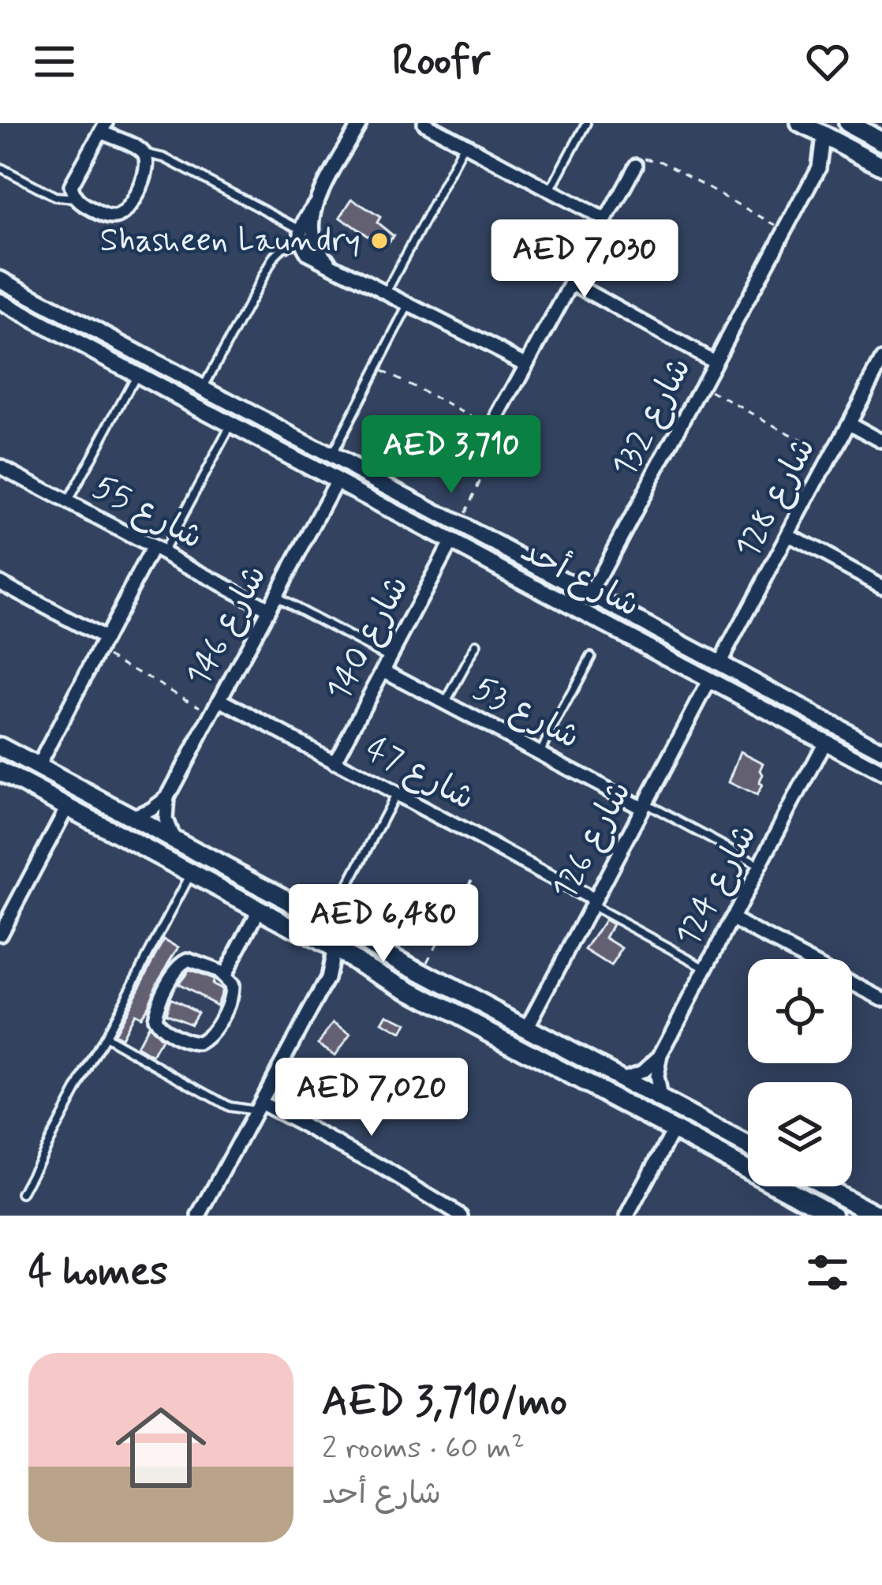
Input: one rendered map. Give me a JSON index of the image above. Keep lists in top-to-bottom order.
{
  "streets": {
    "street": [
      "شارع 132",
      "شارع 128",
      "شارع 55",
      "شارع أحد",
      "شارع 146",
      "شارع 140",
      "شارع 53",
      "شارع 47",
      "شارع 126",
      "شارع 124"
    ]
  },
  "crossings": [
    ["شارع 132", "شارع أحد"],
    ["شارع 128", "شارع أحد"],
    ["شارع 55", "شارع 146"],
    ["شارع أحد", "شارع 146"],
    ["شارع أحد", "شارع 140"],
    ["شارع أحد", "شارع 126"],
    ["شارع أحد", "شارع 124"],
    ["شارع 146", "شارع 47"],
    ["شارع 140", "شارع 53"],
    ["شارع 140", "شارع 47"],
    ["شارع 53", "شارع 126"],
    ["شارع 47", "شارع 126"]
  ],
  "places": ["Shasheen Laundry"],
  "page": {
    "header": "Roofr",
    "price": [
      "AED 7,030",
      "AED 3,710",
      "AED 6,480",
      "AED 7,020"
    ],
    "heading": "4 homes",
    "list": [
      {
        "name": "AED 3,710/mo",
        "note": "2 rooms · 60 m² · شارع أحد"
      }
    ]
  }
}
